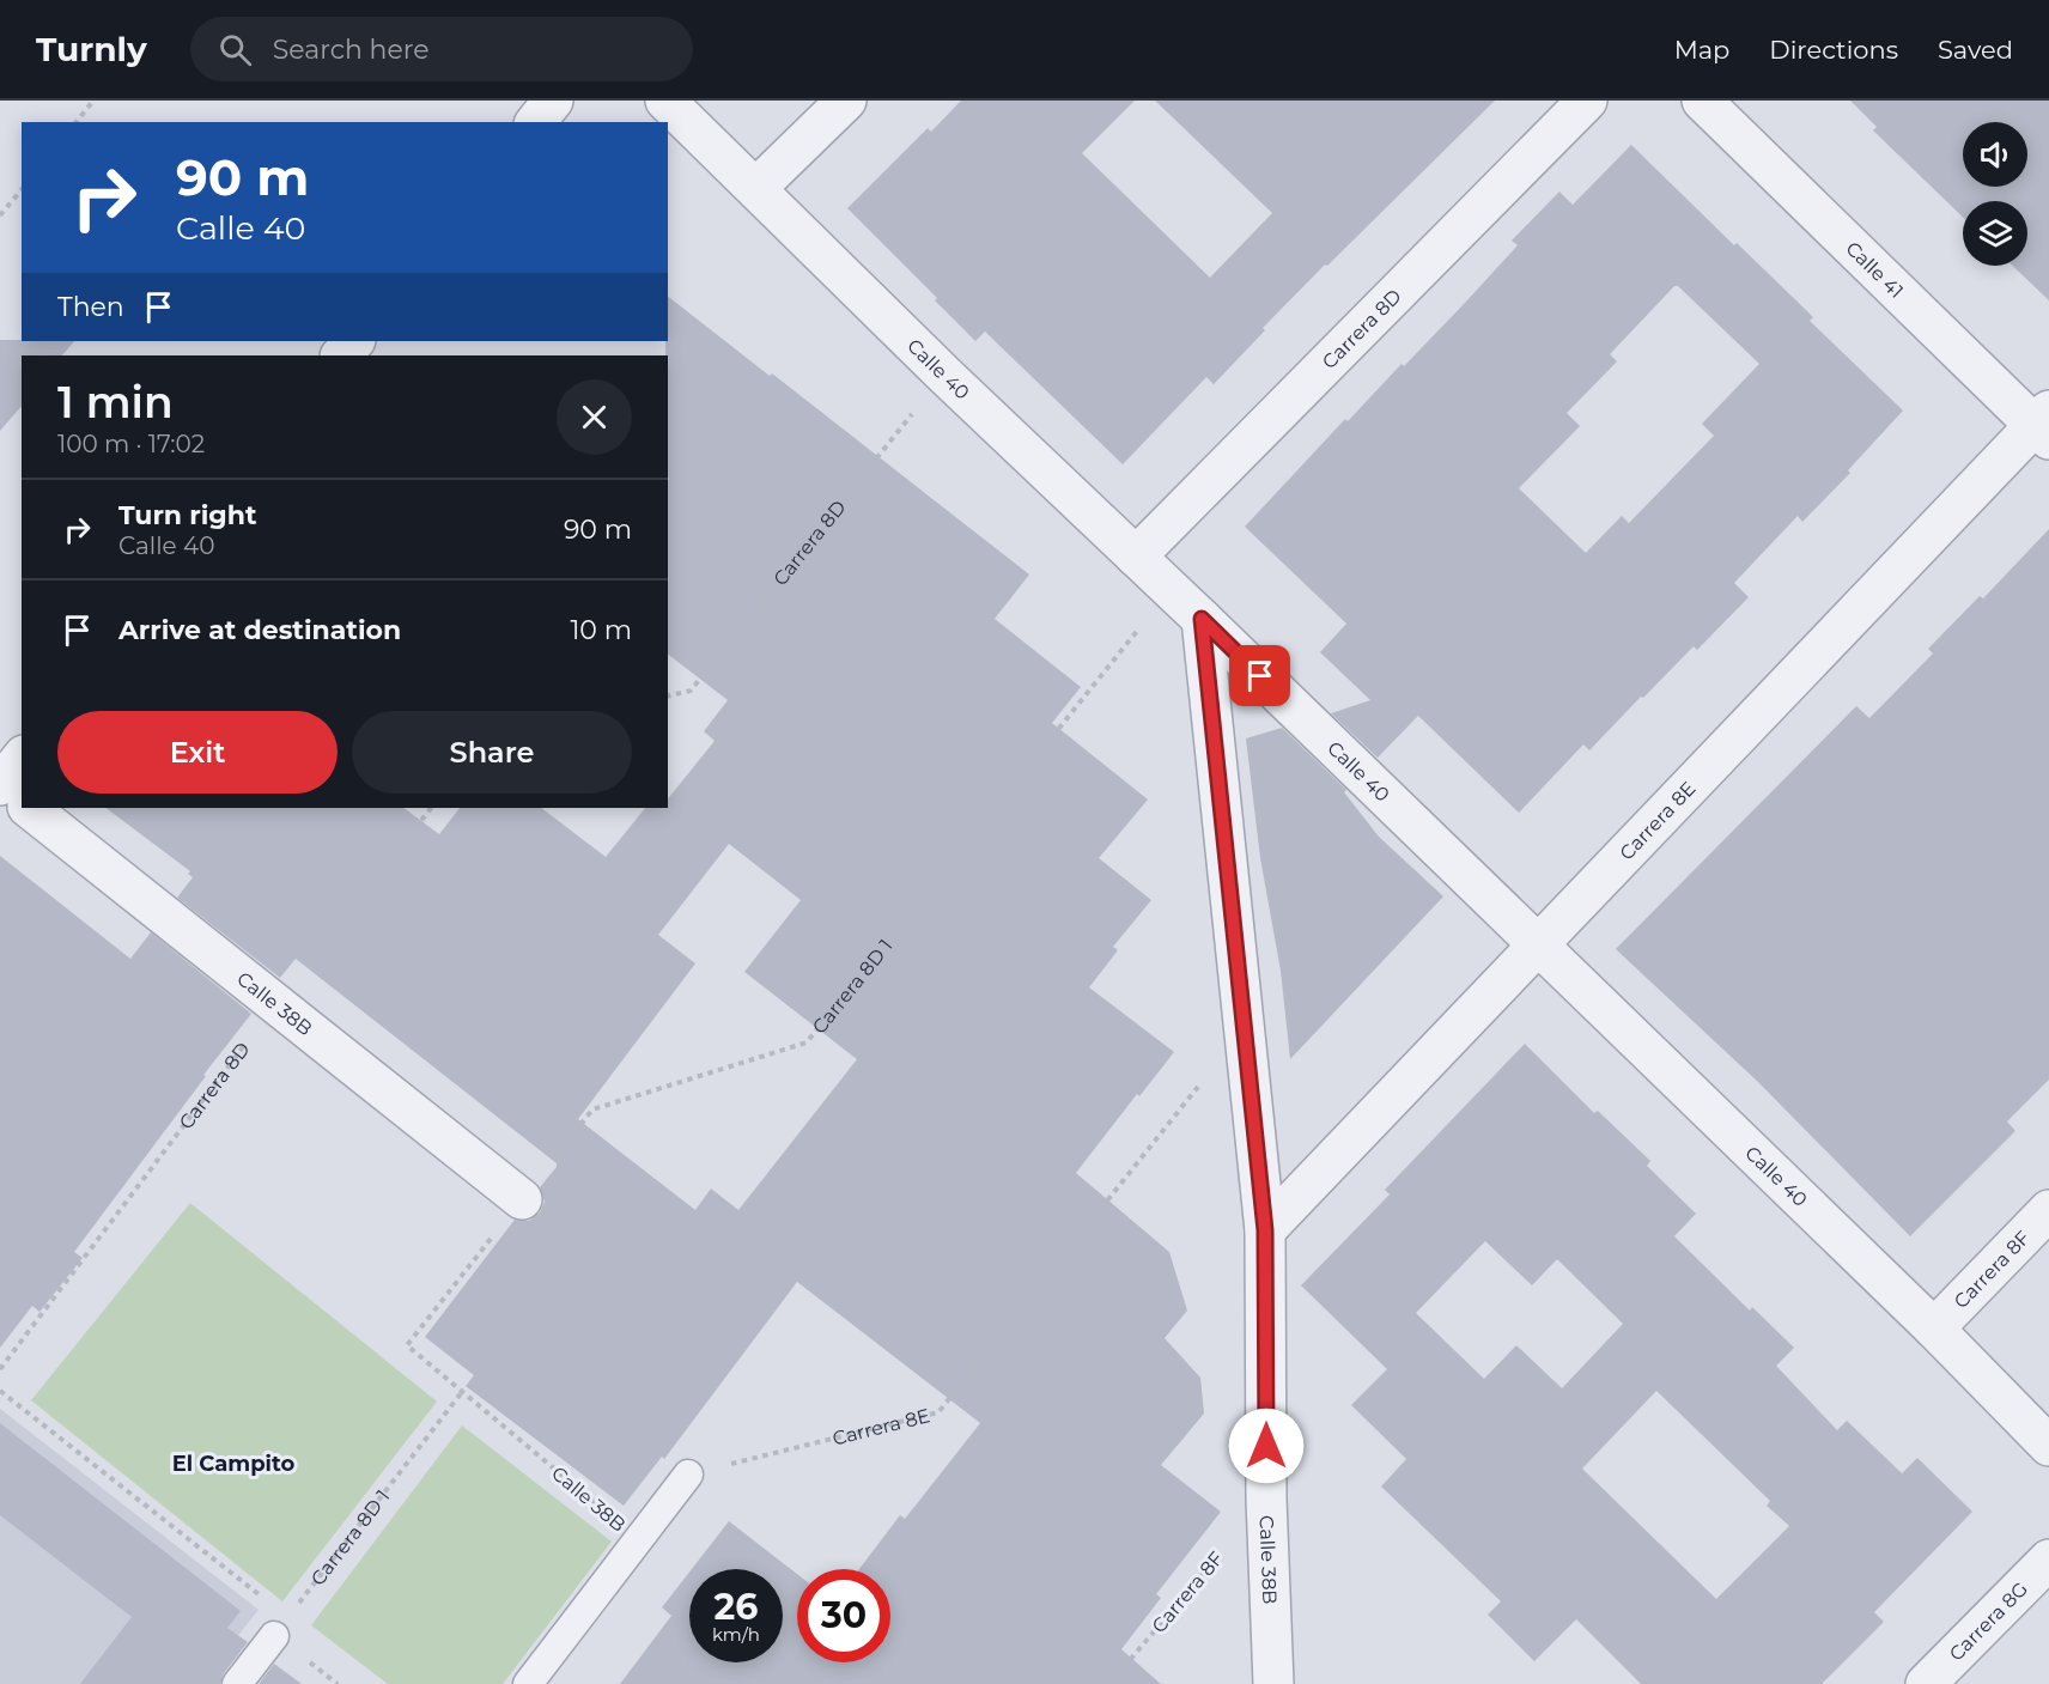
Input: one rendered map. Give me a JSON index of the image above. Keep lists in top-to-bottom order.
{
  "streets": {
    "street": [
      "Calle 41",
      "Carrera 8D",
      "Calle 40",
      "Carrera 8E",
      "Calle 38B",
      "Carrera 8F",
      "Carrera 8G"
    ],
    "path": ["Carrera 8D 1"]
  },
  "crossings": [
    ["Calle 41", "Carrera 8E"],
    ["Carrera 8D", "Calle 40"],
    ["Carrera 8D", "Calle 38B"],
    ["Calle 40", "Carrera 8E"],
    ["Calle 40", "Carrera 8D 1"],
    ["Calle 40", "Calle 38B"],
    ["Calle 40", "Carrera 8F"],
    ["Carrera 8E", "Calle 38B"],
    ["Carrera 8D 1", "Calle 38B"],
    ["Calle 38B", "Carrera 8F"]
  ],
  "districts": ["El Campito"],
  "page": {
    "header": "Turnly",
    "search": "Search here",
    "nav": ["Map", "Directions", "Saved"],
    "turn": ["90 m", "Calle 40"],
    "then": "Then",
    "heading": ["1 min", "100 m · 17:02"],
    "list": [
      {
        "name": "Turn right",
        "note": "Calle 40",
        "value": "90 m"
      },
      {
        "name": "Arrive at destination",
        "value": "10 m"
      }
    ],
    "buttons": ["Exit", "Share"],
    "speed": "26 km/h",
    "limit": "30"
  }
}
